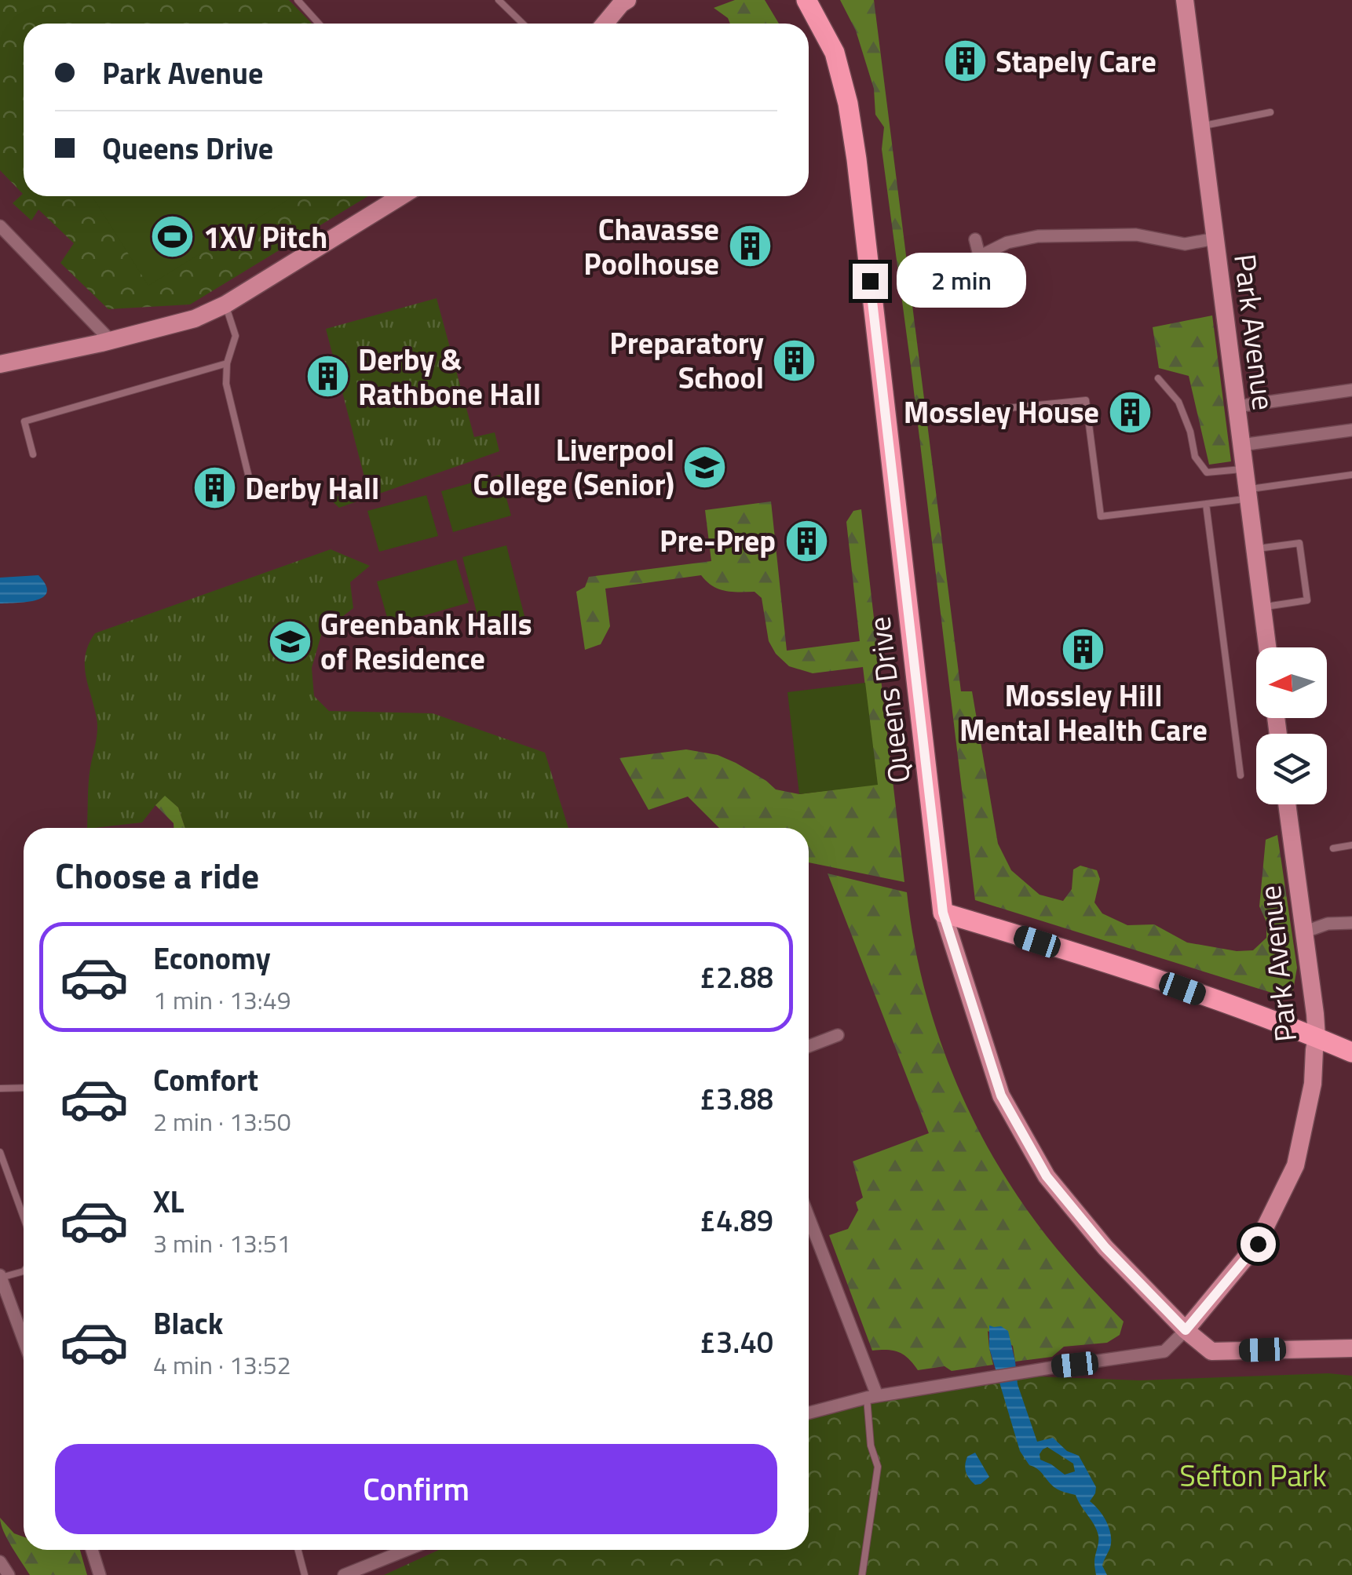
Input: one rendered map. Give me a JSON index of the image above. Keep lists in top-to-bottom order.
{
  "streets": {
    "main road": ["Queens Drive"],
    "street": ["Park Avenue"]
  },
  "crossings": [
    ["Park Avenue", "Queens Drive"]
  ],
  "parks": ["Sefton Park"],
  "places": {
    "building": [
      "Stapely Care",
      "Chavasse Poolhouse",
      "Preparatory School",
      "Derby & Rathbone Hall",
      "Mossley House",
      "Derby Hall",
      "Pre-Prep",
      "Mossley Hill Mental Health Care"
    ],
    "sports": ["1XV Pitch"],
    "school or university": ["Liverpool College (Senior)", "Greenbank Halls of Residence"]
  },
  "north": "left",
  "page": {
    "banner": ["Park Avenue", "Queens Drive"],
    "bubble": "2 min",
    "heading": "Choose a ride",
    "list": [
      {
        "name": "Economy",
        "note": "1 min · 13:49",
        "value": "£2.88"
      },
      {
        "name": "Comfort",
        "note": "2 min · 13:50",
        "value": "£3.88"
      },
      {
        "name": "XL",
        "note": "3 min · 13:51",
        "value": "£4.89"
      },
      {
        "name": "Black",
        "note": "4 min · 13:52",
        "value": "£3.40"
      }
    ],
    "buttons": "Confirm"
  }
}
